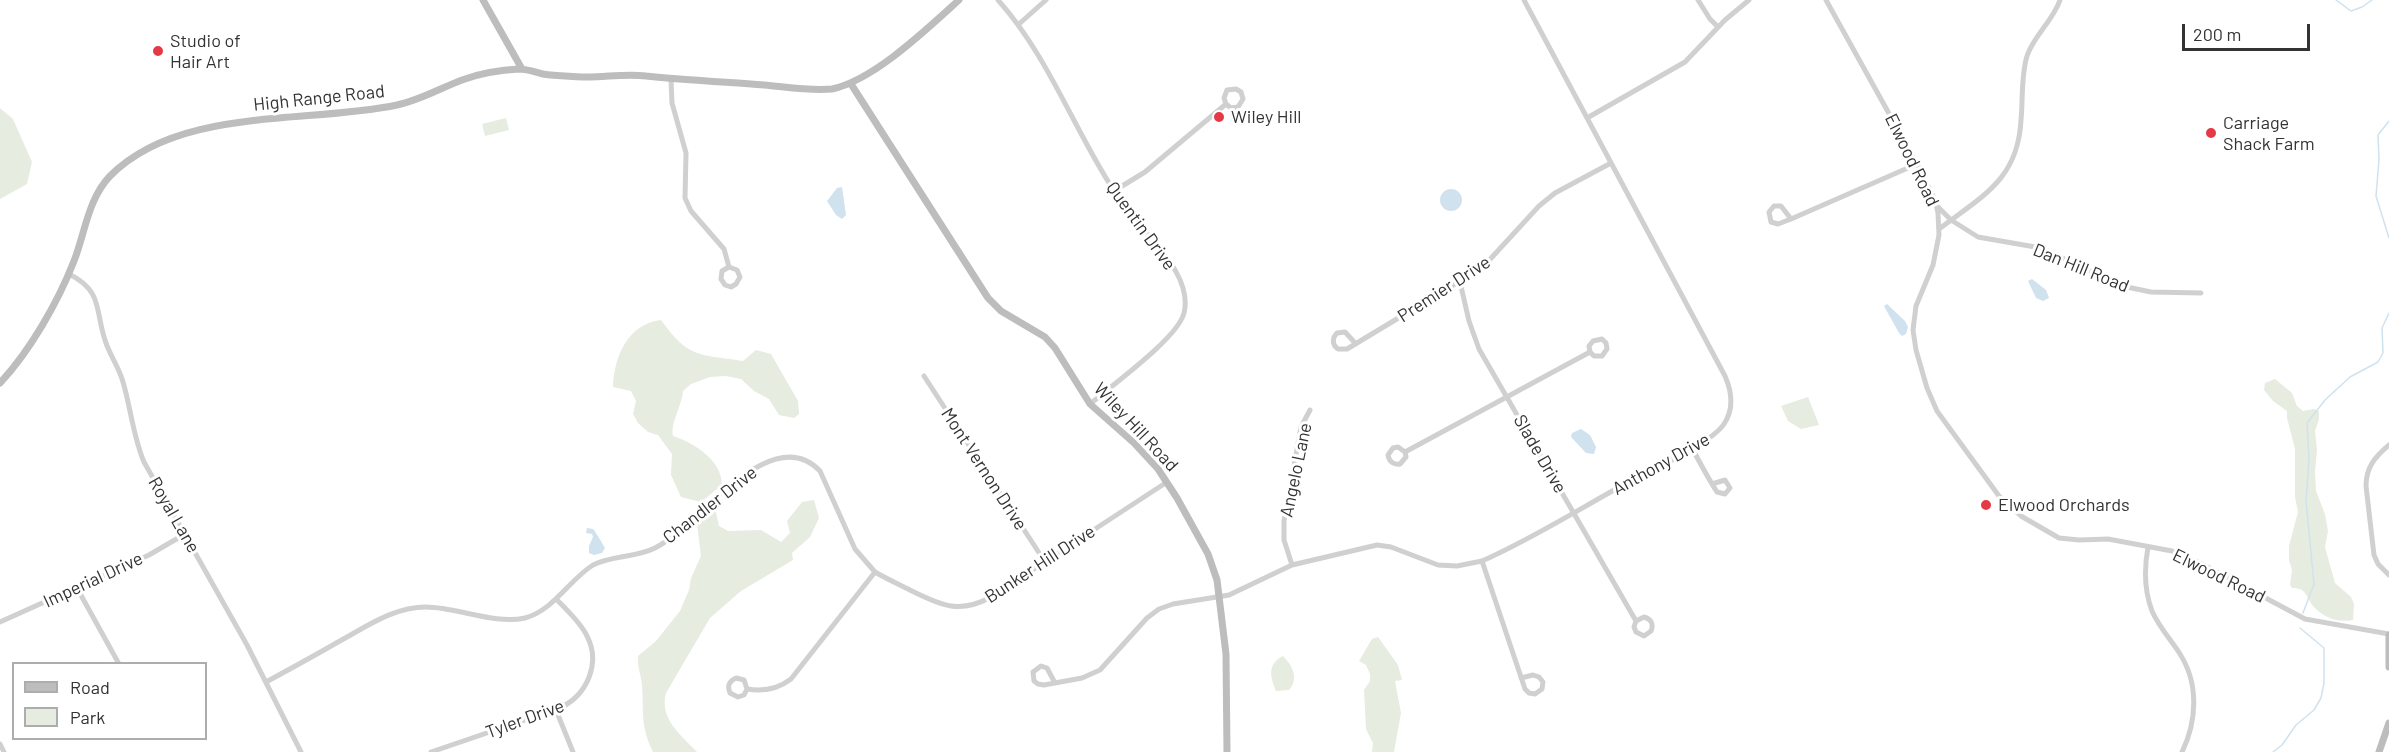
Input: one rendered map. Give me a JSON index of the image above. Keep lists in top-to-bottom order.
{
  "streets": {
    "street": [
      "High Range Road",
      "Elwood Road",
      "Quentin Drive",
      "Dan Hill Road",
      "Premier Drive",
      "Wiley Hill Road",
      "Slade Drive",
      "Anthony Drive",
      "Mont Vernon Drive",
      "Angelo Lane",
      "Chandler Drive",
      "Royal Lane",
      "Bunker Hill Drive",
      "Imperial Drive",
      "Tyler Drive"
    ]
  },
  "crossings": [
    ["High Range Road", "Wiley Hill Road"],
    ["High Range Road", "Royal Lane"],
    ["Elwood Road", "Dan Hill Road"],
    ["Quentin Drive", "Wiley Hill Road"],
    ["Premier Drive", "Slade Drive"],
    ["Premier Drive", "Anthony Drive"],
    ["Wiley Hill Road", "Anthony Drive"],
    ["Wiley Hill Road", "Bunker Hill Drive"],
    ["Slade Drive", "Anthony Drive"],
    ["Anthony Drive", "Angelo Lane"],
    ["Mont Vernon Drive", "Bunker Hill Drive"],
    ["Chandler Drive", "Royal Lane"],
    ["Chandler Drive", "Bunker Hill Drive"],
    ["Chandler Drive", "Tyler Drive"],
    ["Royal Lane", "Imperial Drive"]
  ],
  "places": [
    "Studio of Hair Art",
    "Wiley Hill",
    "Carriage Shack Farm",
    "Elwood Orchards"
  ],
  "legend": ["Road", "Park"],
  "scale_bar": "200 m"
}
